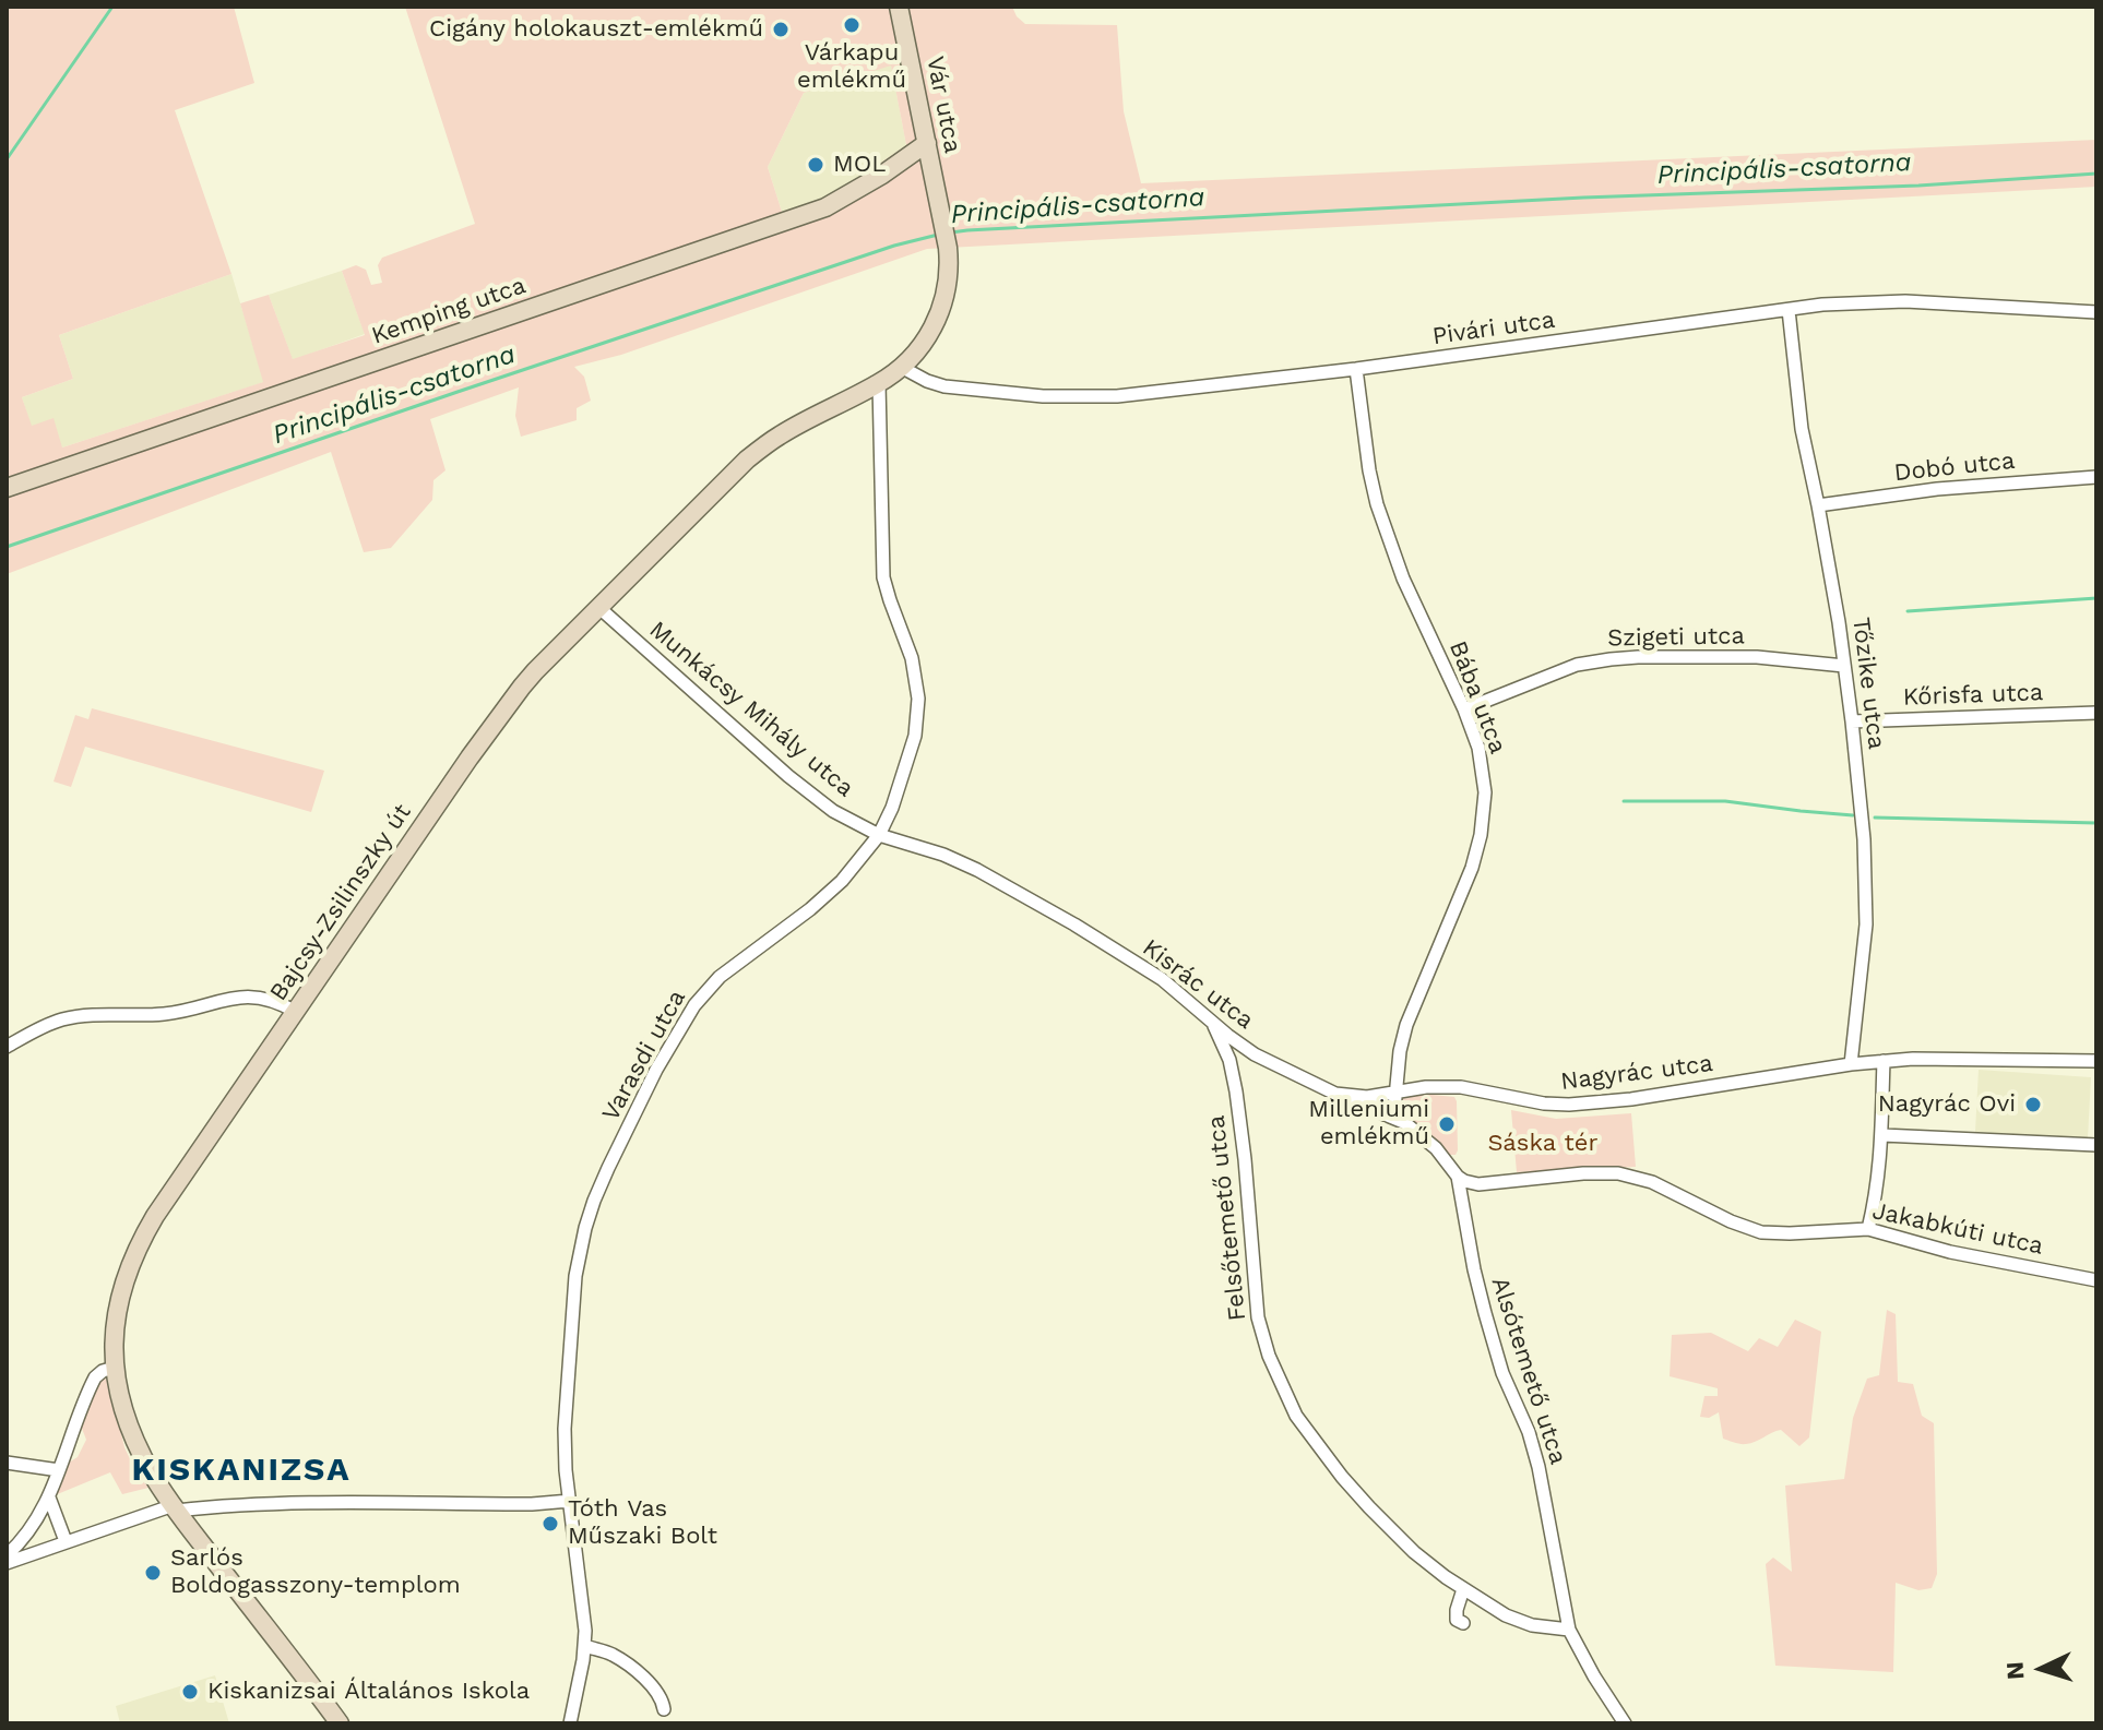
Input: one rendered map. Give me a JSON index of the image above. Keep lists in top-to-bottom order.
{
  "streets": {
    "street": [
      "Vár utca",
      "Kemping utca",
      "Pivári utca",
      "Dobó utca",
      "Szigeti utca",
      "Tőzike utca",
      "Kőrisfa utca",
      "Bába utca",
      "Munkácsy Mihály utca",
      "Bajcsy-Zsilinszky út",
      "Kisrác utca",
      "Varasdi utca",
      "Nagyrác utca",
      "Felsőtemető utca",
      "Jakabkúti utca",
      "Alsótemető utca"
    ]
  },
  "crossings": [
    ["Vár utca", "Kemping utca"],
    ["Vár utca", "Bajcsy-Zsilinszky út"],
    ["Pivári utca", "Tőzike utca"],
    ["Pivári utca", "Bába utca"],
    ["Pivári utca", "Bajcsy-Zsilinszky út"],
    ["Dobó utca", "Tőzike utca"],
    ["Szigeti utca", "Tőzike utca"],
    ["Szigeti utca", "Bába utca"],
    ["Tőzike utca", "Kőrisfa utca"],
    ["Tőzike utca", "Nagyrác utca"],
    ["Bába utca", "Kisrác utca"],
    ["Bába utca", "Nagyrác utca"],
    ["Munkácsy Mihály utca", "Bajcsy-Zsilinszky út"],
    ["Munkácsy Mihály utca", "Kisrác utca"],
    ["Munkácsy Mihály utca", "Varasdi utca"],
    ["Bajcsy-Zsilinszky út", "Varasdi utca"],
    ["Kisrác utca", "Varasdi utca"],
    ["Kisrác utca", "Nagyrác utca"],
    ["Kisrác utca", "Felsőtemető utca"],
    ["Felsőtemető utca", "Alsótemető utca"],
    ["Jakabkúti utca", "Alsótemető utca"]
  ],
  "districts": ["KISKANIZSA"],
  "water": ["Principális-csatorna"],
  "parks": ["Sáska tér"],
  "places": [
    "Várkapu emlékmű",
    "Cigány holokauszt-emlékmű",
    "MOL",
    "Nagyrác Ovi",
    "Milleniumi emlékmű",
    "Tóth Vas Műszaki Bolt",
    "Sarlós Boldogasszony-templom",
    "Kiskanizsai Általános Iskola"
  ],
  "north": "left"
}
